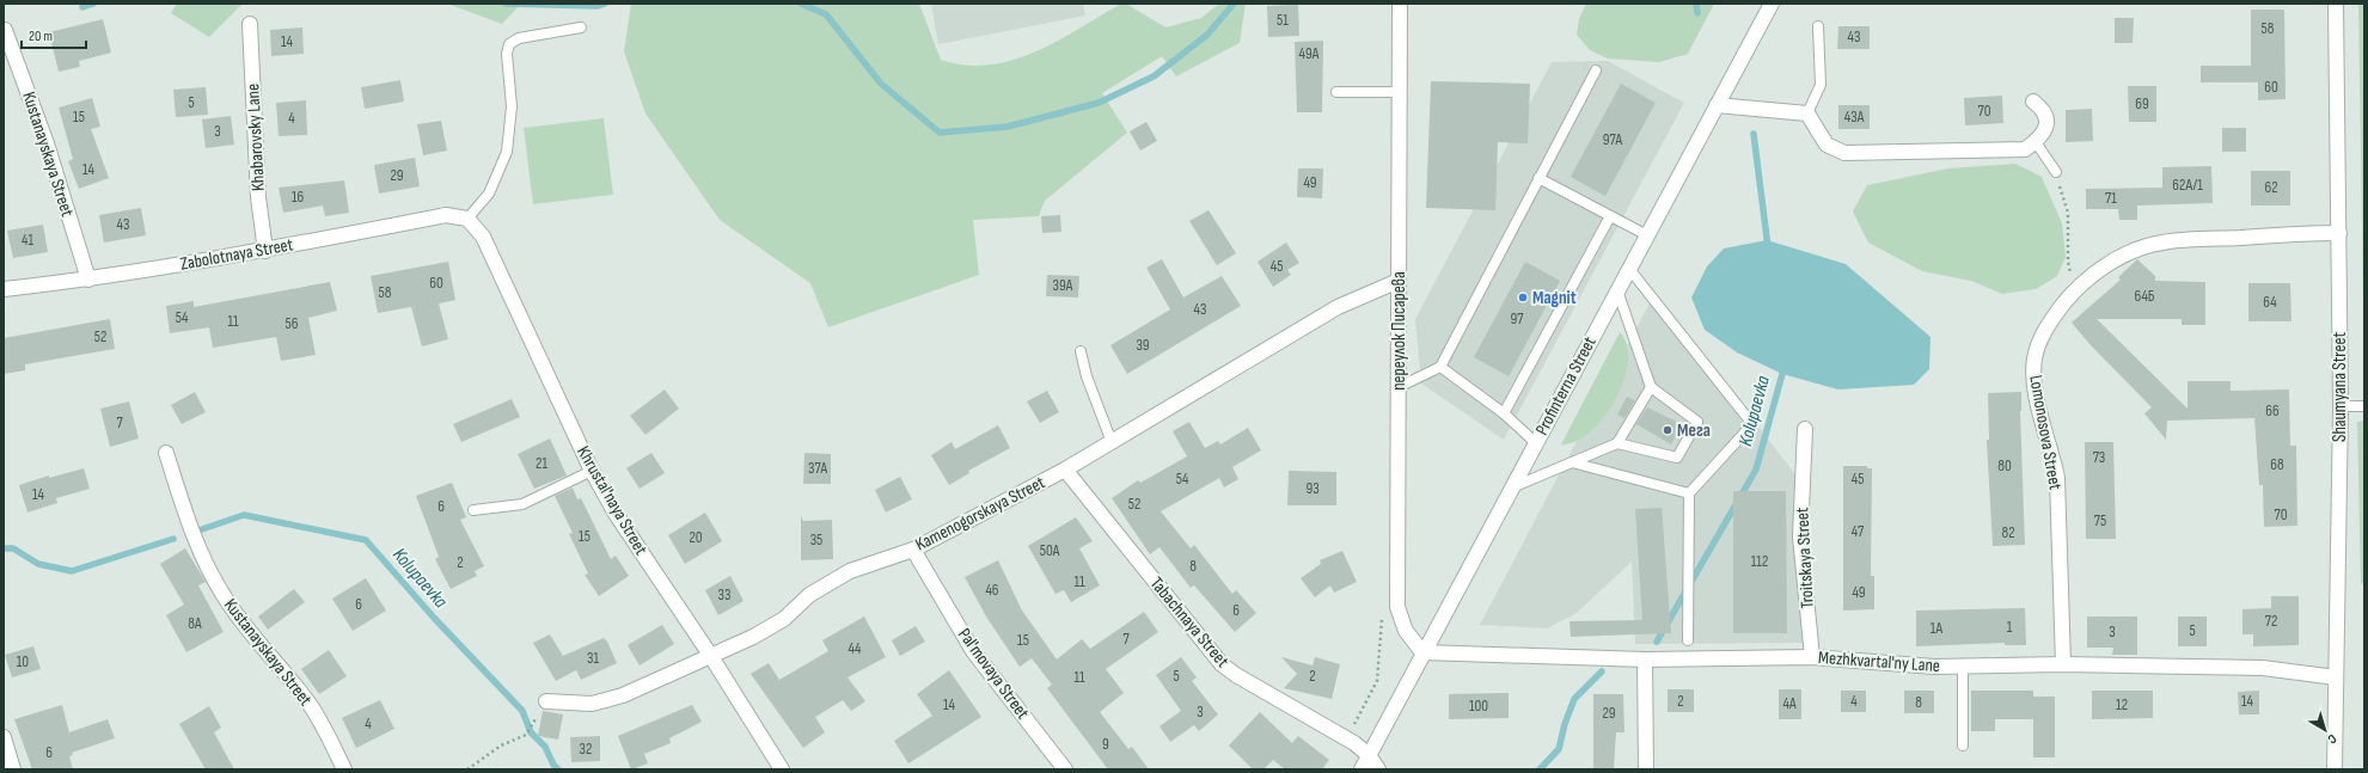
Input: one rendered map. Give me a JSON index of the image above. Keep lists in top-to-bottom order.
{
  "streets": {
    "street": [
      "Khabarovsky Lane",
      "Kustanayskaya Street",
      "Zabolotnaya Street",
      "переулок Писарева",
      "Profinterna Street",
      "Shaumyana Street",
      "Lomonosova Street",
      "Khrustal'naya Street",
      "Kamenogorskaya Street",
      "Troitskaya Street",
      "Tabachnaya Street",
      "Mezhkvartal'ny Lane",
      "Pal'movaya Street"
    ]
  },
  "crossings": [
    ["Khabarovsky Lane", "Zabolotnaya Street"],
    ["Kustanayskaya Street", "Zabolotnaya Street"],
    ["Zabolotnaya Street", "Khrustal'naya Street"],
    ["переулок Писарева", "Profinterna Street"],
    ["переулок Писарева", "Kamenogorskaya Street"],
    ["переулок Писарева", "Mezhkvartal'ny Lane"],
    ["Profinterna Street", "Tabachnaya Street"],
    ["Profinterna Street", "Mezhkvartal'ny Lane"],
    ["Shaumyana Street", "Lomonosova Street"],
    ["Shaumyana Street", "Mezhkvartal'ny Lane"],
    ["Lomonosova Street", "Mezhkvartal'ny Lane"],
    ["Khrustal'naya Street", "Kamenogorskaya Street"],
    ["Kamenogorskaya Street", "Tabachnaya Street"],
    ["Kamenogorskaya Street", "Pal'movaya Street"],
    ["Troitskaya Street", "Mezhkvartal'ny Lane"]
  ],
  "water": ["Kolupaevka"],
  "places": ["Magnit", "Мега"],
  "house_numbers": [
    "51",
    "58",
    "43",
    "14",
    "49А",
    "60",
    "5",
    "69",
    "70",
    "15",
    "43А",
    "4",
    "3",
    "97А",
    "14",
    "29",
    "49",
    "62А/1",
    "62",
    "16",
    "71",
    "43",
    "41",
    "45",
    "60",
    "39А",
    "58",
    "64Б",
    "64",
    "43",
    "54",
    "97",
    "11",
    "56",
    "52",
    "39",
    "66",
    "7",
    "73",
    "21",
    "68",
    "80",
    "37А",
    "54",
    "45",
    "93",
    "14",
    "52",
    "6",
    "70",
    "75",
    "47",
    "82",
    "15",
    "20",
    "35",
    "50А",
    "112",
    "2",
    "8",
    "11",
    "46",
    "49",
    "33",
    "6",
    "6",
    "72",
    "8А",
    "1",
    "1А",
    "5",
    "3",
    "7",
    "15",
    "44",
    "31",
    "10",
    "5",
    "2",
    "11",
    "2",
    "4",
    "14",
    "8",
    "4А",
    "14",
    "12",
    "100",
    "3",
    "29",
    "4",
    "9",
    "32",
    "6"
  ],
  "scale_bar": "20 m",
  "north": "bottom right"
}
